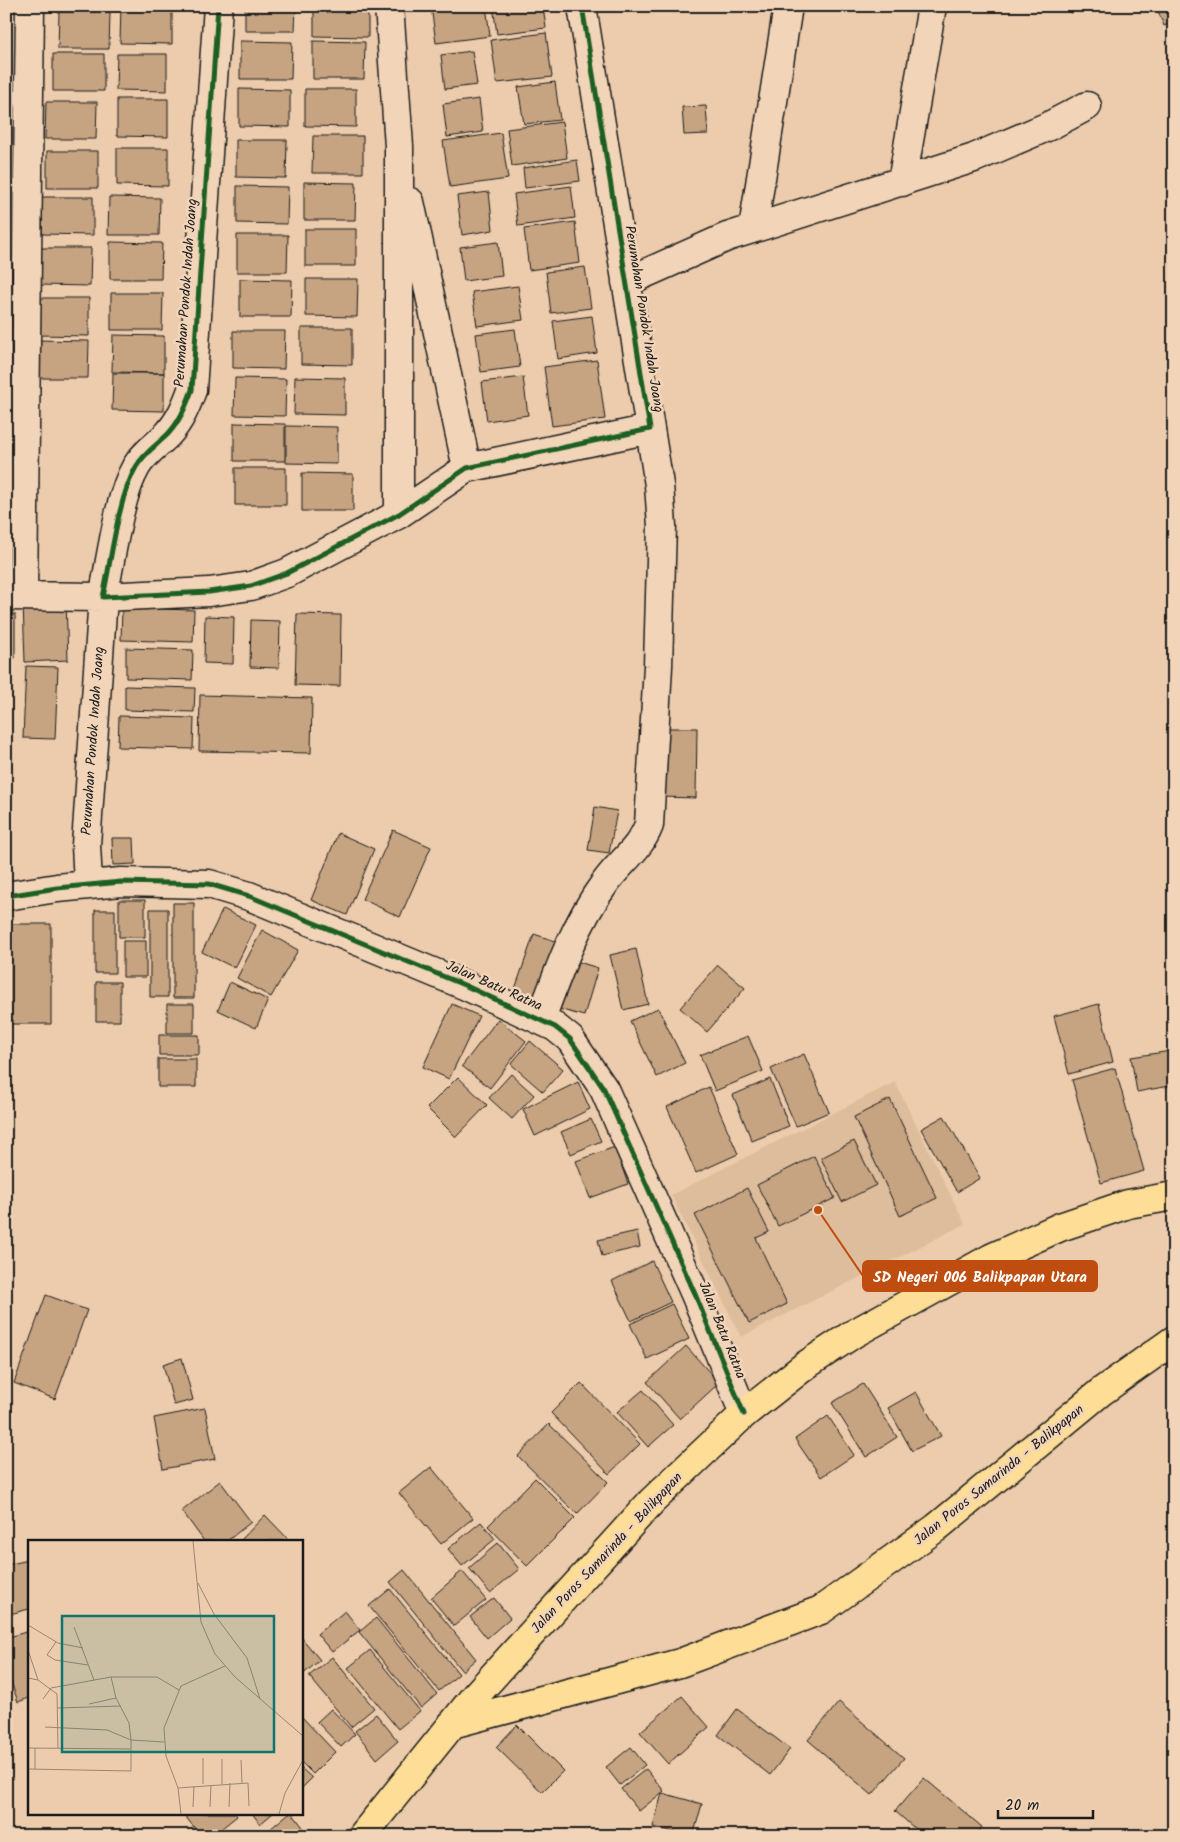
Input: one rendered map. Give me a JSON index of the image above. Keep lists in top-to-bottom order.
{
  "streets": {
    "highway": ["Jalan Poros Samarinda - Balikpapan"],
    "street": ["Perumahan Pondok Indah Joang", "Jalan Batu Ratna"]
  },
  "crossings": [
    ["Perumahan Pondok Indah Joang", "Jalan Batu Ratna"],
    ["Jalan Batu Ratna", "Jalan Poros Samarinda - Balikpapan"]
  ],
  "places": ["SD Negeri 006 Balikpapan Utara"],
  "scale_bar": "20 m"
}
